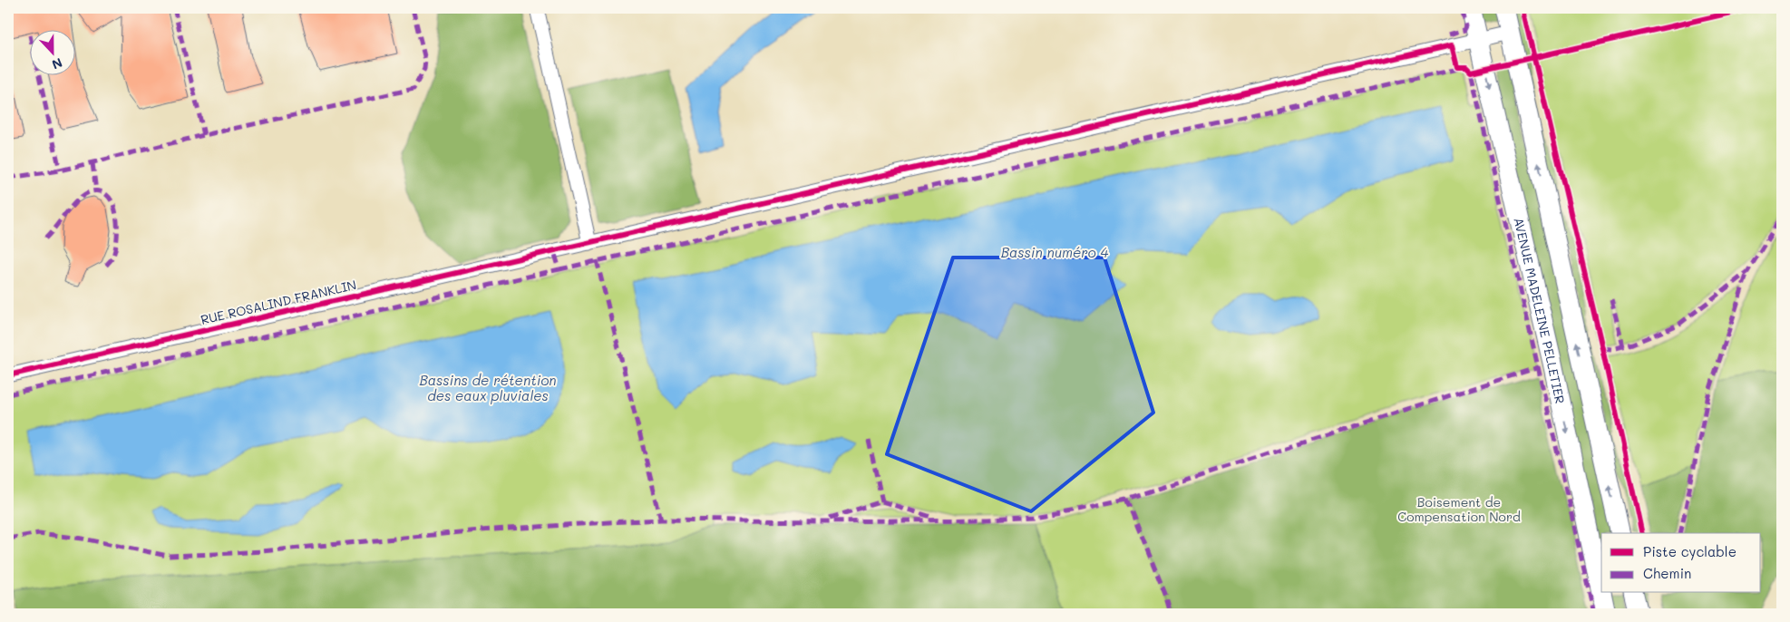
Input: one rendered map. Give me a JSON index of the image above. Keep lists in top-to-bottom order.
{
  "streets": {
    "street": ["RUE ROSALIND FRANKLIN", "AVENUE MADELEINE PELLETIER"]
  },
  "crossings": [
    ["RUE ROSALIND FRANKLIN", "AVENUE MADELEINE PELLETIER"]
  ],
  "water": ["Bassin numéro 4", "Bassins de rétention des eaux pluviales"],
  "parks": ["Boisement de Compensation Nord"],
  "legend": ["Piste cyclable", "Chemin"],
  "north": "bottom"
}
